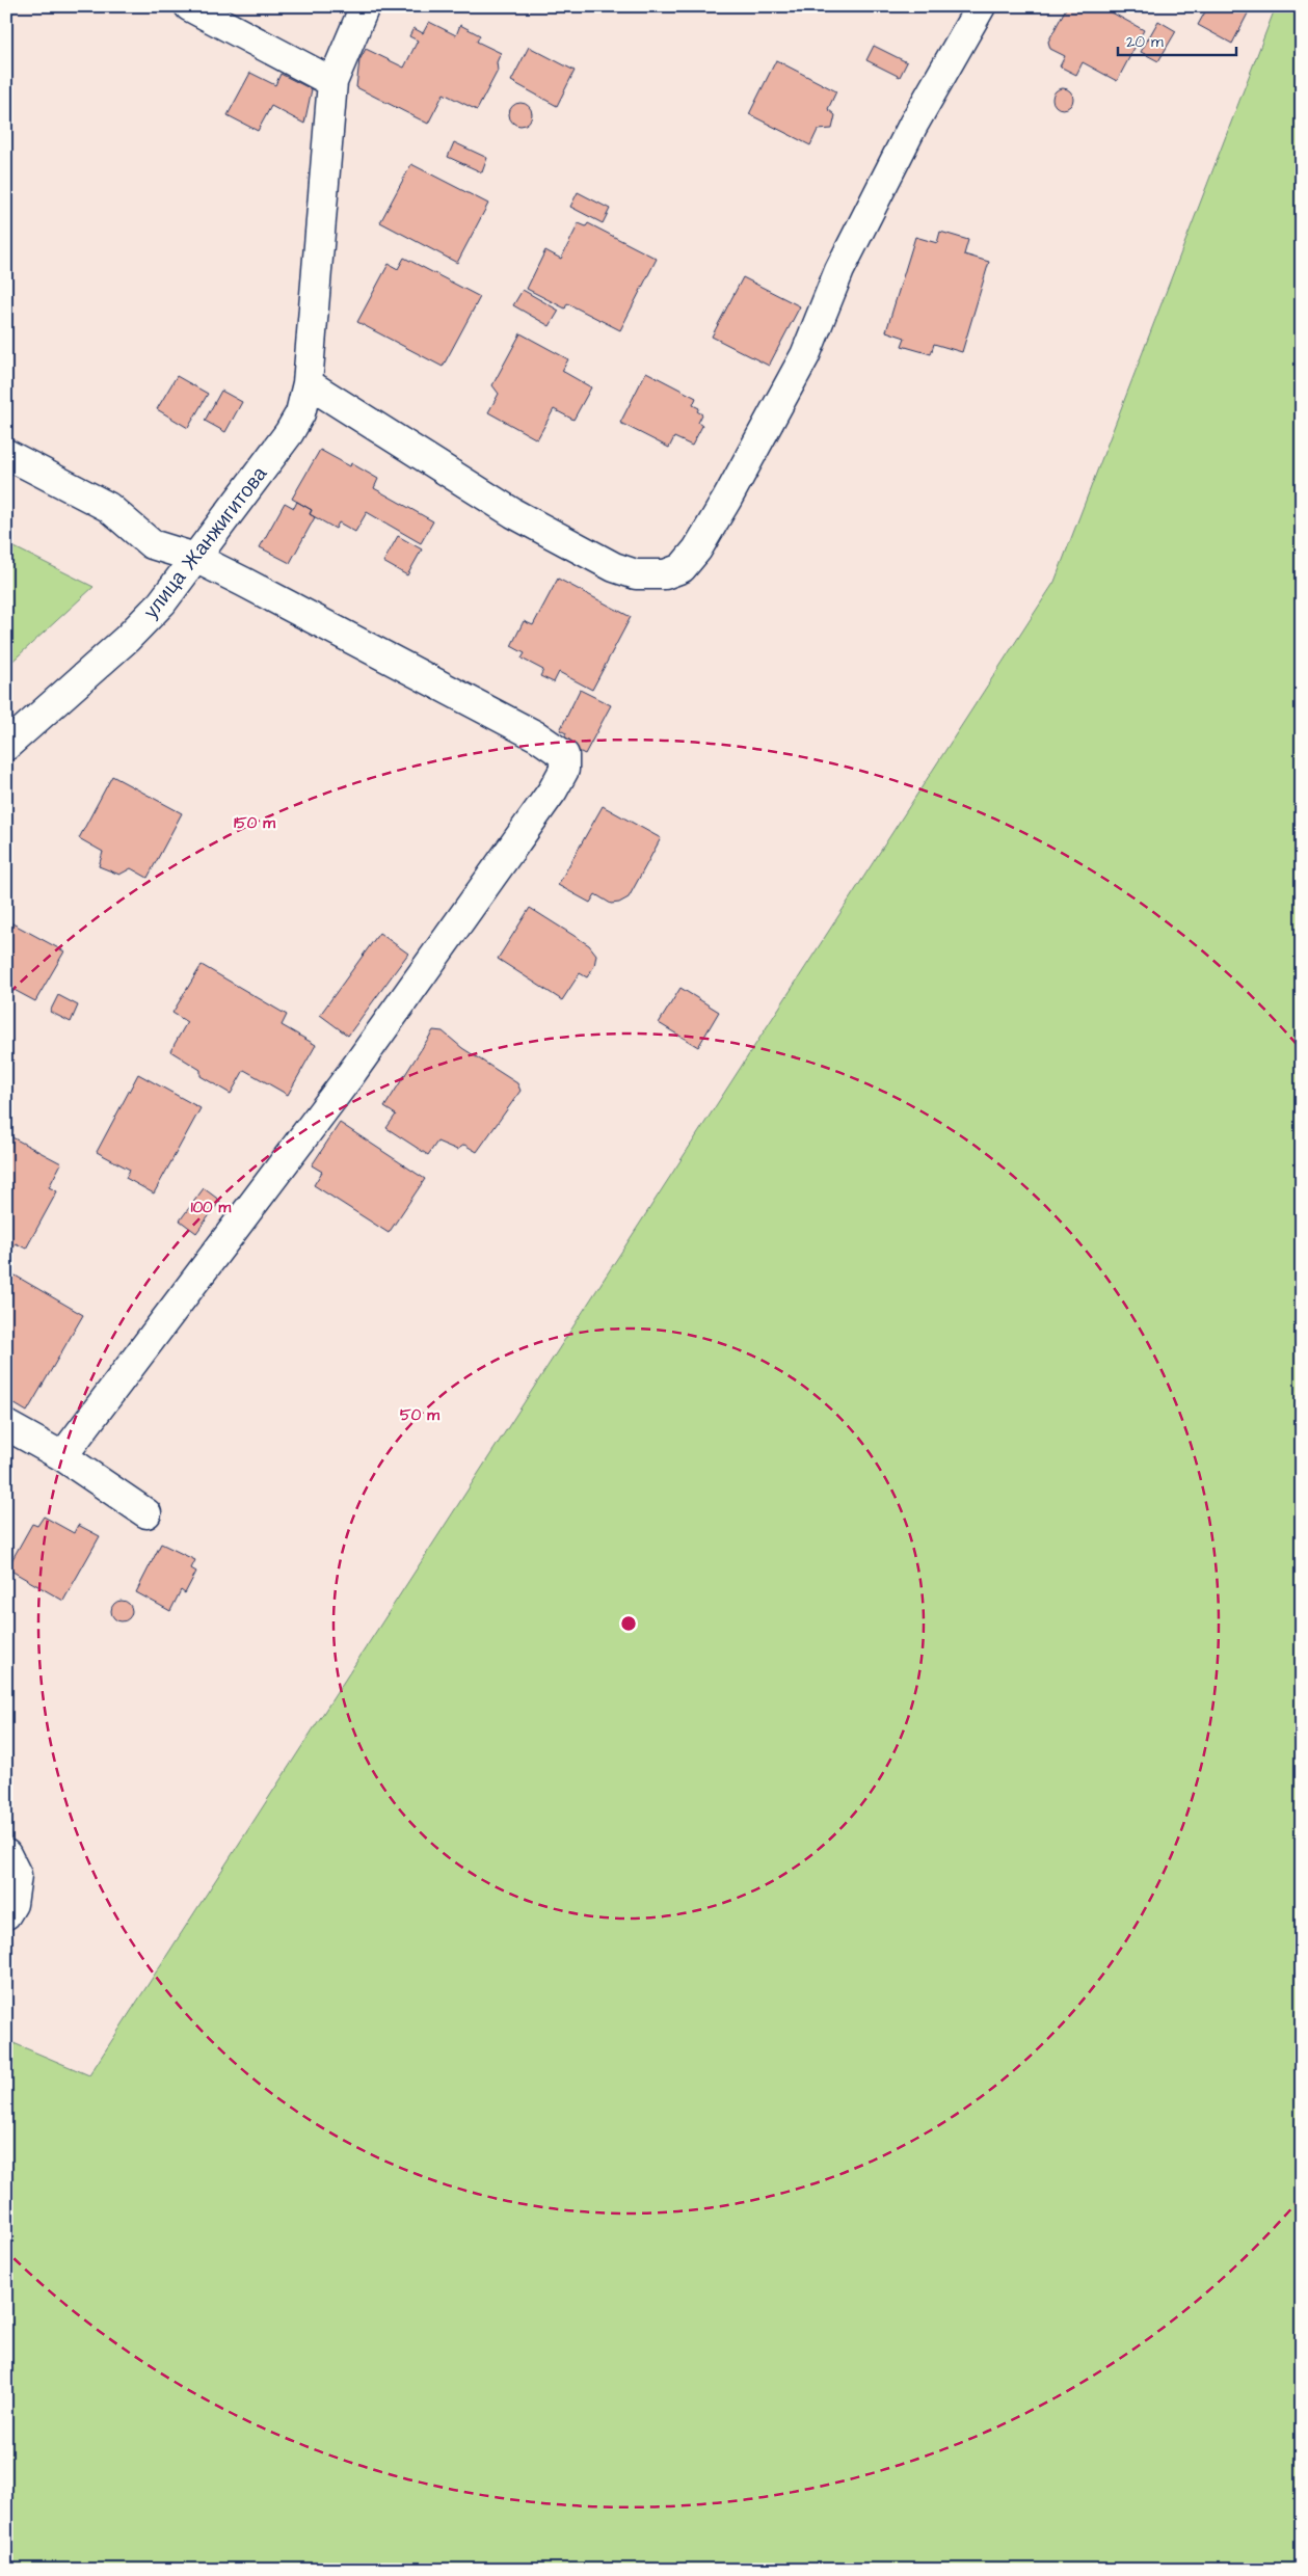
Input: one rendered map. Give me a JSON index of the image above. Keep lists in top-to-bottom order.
{
  "streets": {
    "street": ["улица Жанжигитова"]
  },
  "scale_bar": "20 m",
  "rings": ["150 m", "100 m", "50 m"]
}
